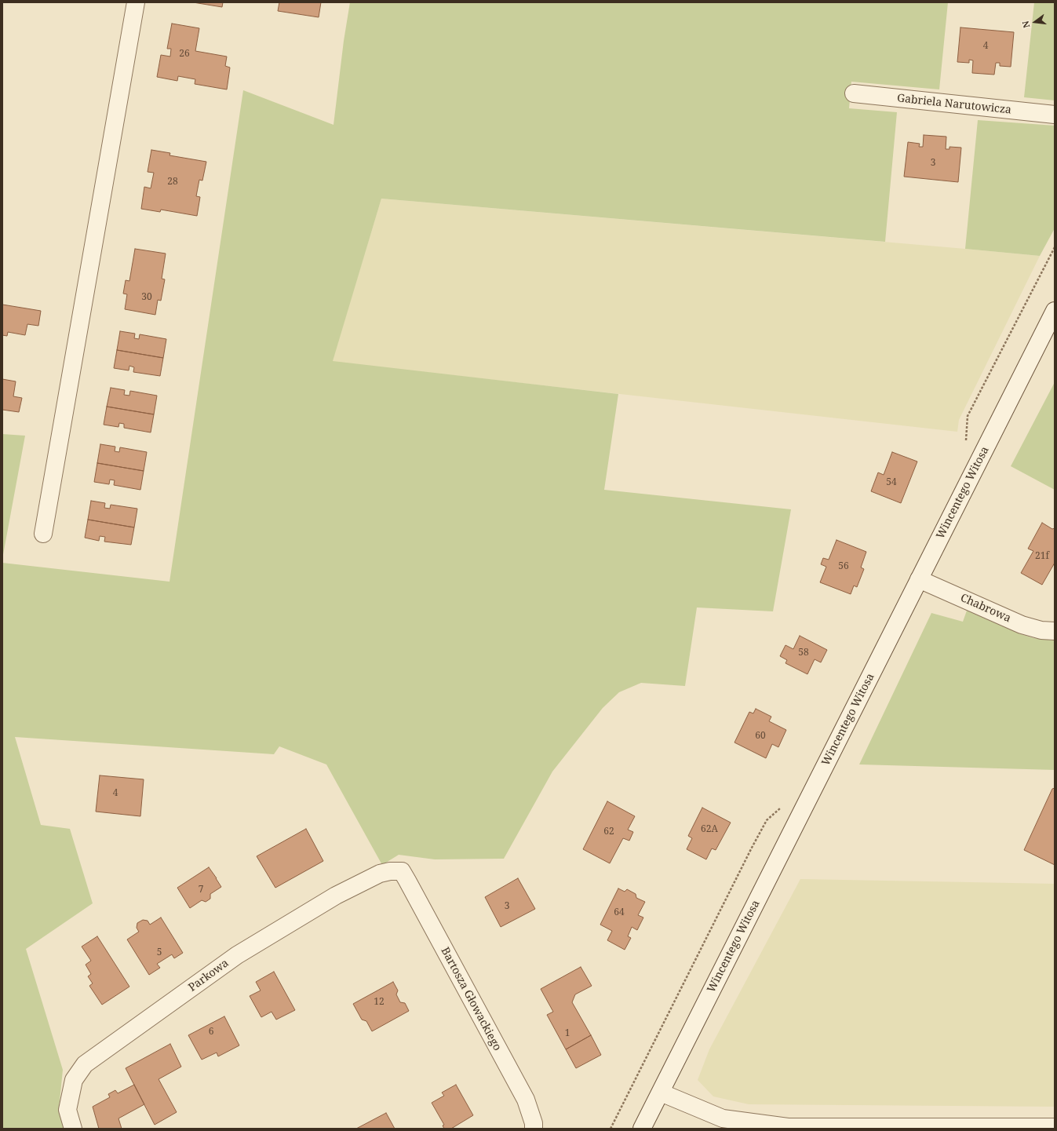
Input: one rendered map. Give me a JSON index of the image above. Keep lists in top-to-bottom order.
{
  "streets": {
    "street": [
      "Gabriela Narutowicza",
      "Wincentego Witosa",
      "Chabrowa",
      "Parkowa",
      "Bartosza Głowackiego"
    ]
  },
  "crossings": [
    ["Wincentego Witosa", "Chabrowa"],
    ["Parkowa", "Bartosza Głowackiego"]
  ],
  "house_numbers": [
    "4",
    "26",
    "3",
    "28",
    "30",
    "54",
    "21f",
    "56",
    "58",
    "60",
    "4",
    "62A",
    "62",
    "7",
    "3",
    "64",
    "5",
    "12",
    "6",
    "1"
  ],
  "north": "left"
}
